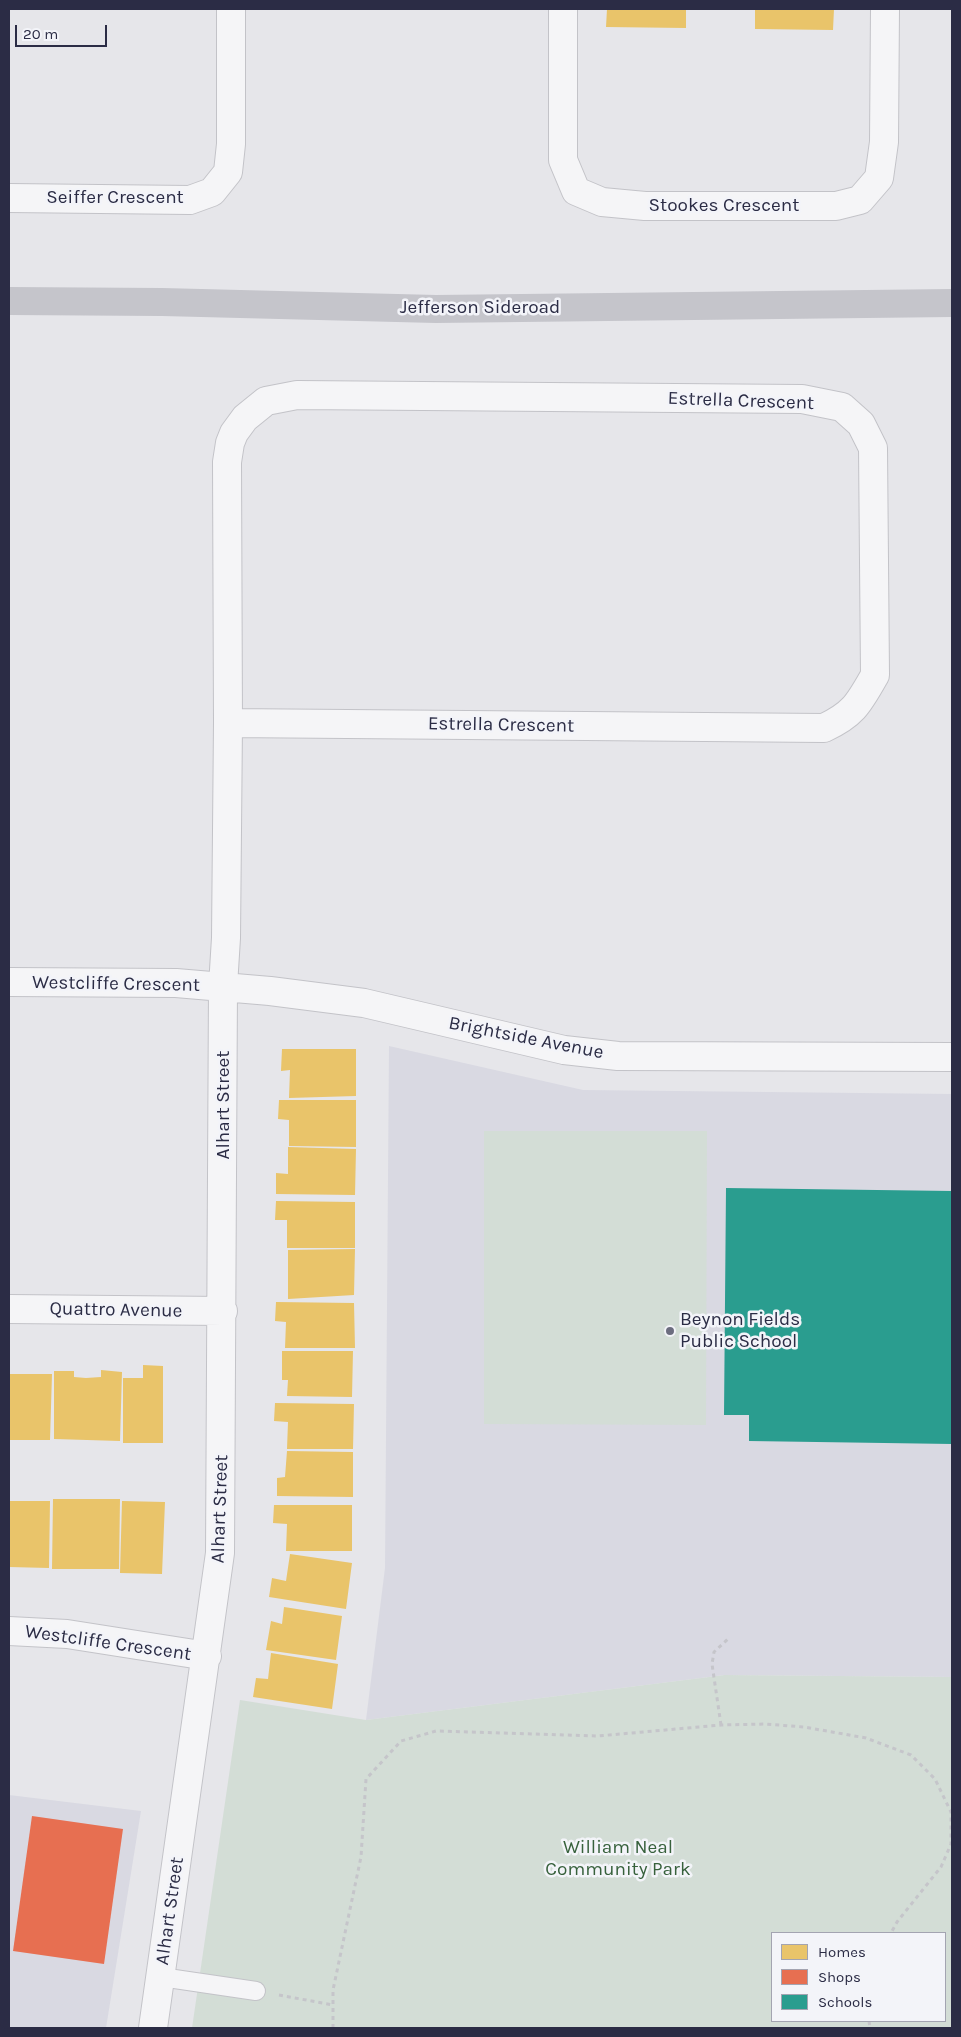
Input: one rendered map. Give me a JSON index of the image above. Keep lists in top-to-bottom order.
{
  "streets": {
    "street": [
      "Seiffer Crescent",
      "Stookes Crescent",
      "Jefferson Sideroad",
      "Estrella Crescent",
      "Westcliffe Crescent",
      "Brightside Avenue",
      "Alhart Street",
      "Quattro Avenue"
    ]
  },
  "crossings": [
    ["Estrella Crescent", "Westcliffe Crescent"],
    ["Estrella Crescent", "Brightside Avenue"],
    ["Estrella Crescent", "Alhart Street"],
    ["Westcliffe Crescent", "Brightside Avenue"],
    ["Westcliffe Crescent", "Alhart Street"],
    ["Brightside Avenue", "Alhart Street"],
    ["Alhart Street", "Quattro Avenue"]
  ],
  "parks": ["William Neal Community Park"],
  "places": ["Beynon Fields Public School"],
  "legend": ["Homes", "Shops", "Schools"],
  "scale_bar": "20 m"
}
